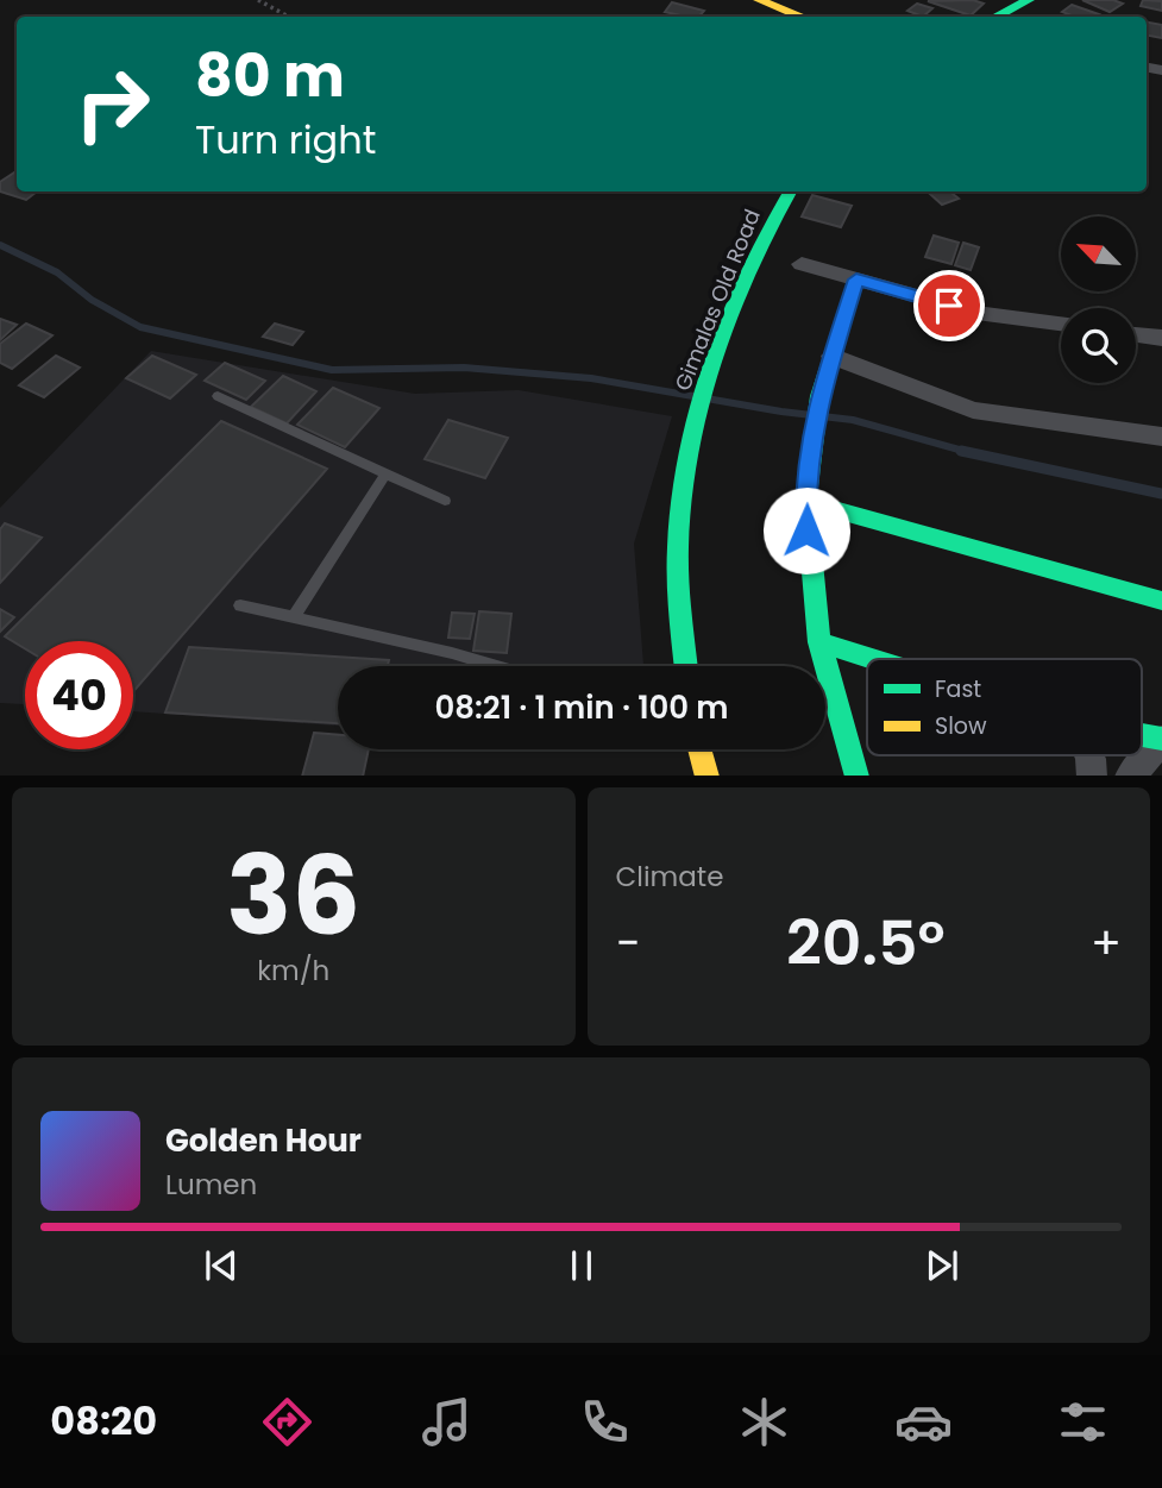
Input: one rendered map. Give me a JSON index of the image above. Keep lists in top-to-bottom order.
{
  "streets": {
    "street": ["Gimalas Old Road"]
  },
  "legend": ["Fast", "Slow"],
  "north": "top left",
  "page": {
    "turn": ["80 m", "Turn right"],
    "limit": "40",
    "trip": "08:21 · 1 min · 100 m",
    "tile": [
      ["36", "km/h"],
      "Climate"
    ],
    "heat": ["−", "20.5°", "+"],
    "song": ["Golden Hour", "Lumen"],
    "tabs": "08:20"
  }
}
